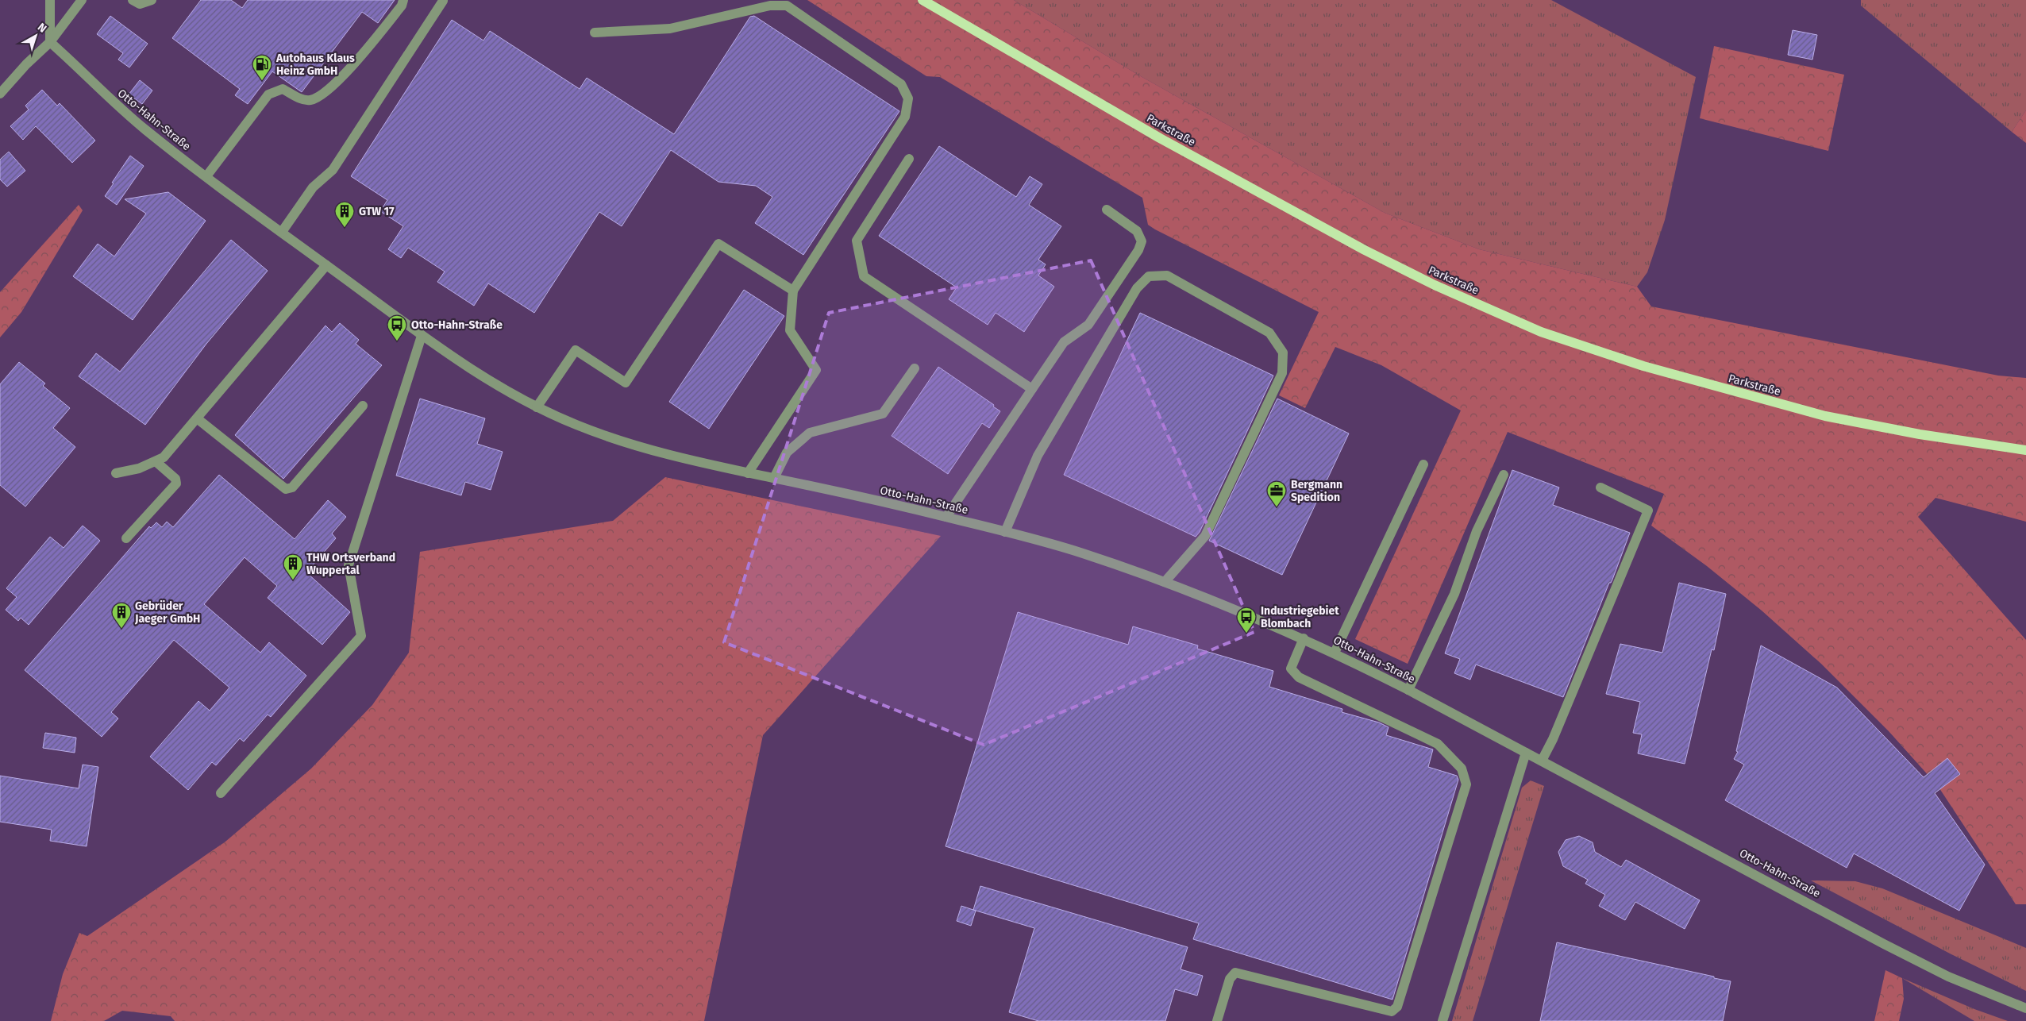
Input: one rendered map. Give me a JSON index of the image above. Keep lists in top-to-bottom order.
{
  "streets": {
    "main road": ["Parkstraße"],
    "street": ["Otto-Hahn-Straße"]
  },
  "places": {
    "fuel station": ["Autohaus Klaus Heinz GmbH"],
    "building": ["GTW 17", "THW Ortsverband Wuppertal", "Gebrüder Jaeger GmbH"],
    "bus stop": ["Otto-Hahn-Straße", "Industriegebiet Blombach"],
    "office": ["Bergmann Spedition"]
  },
  "north": "top right"
}
